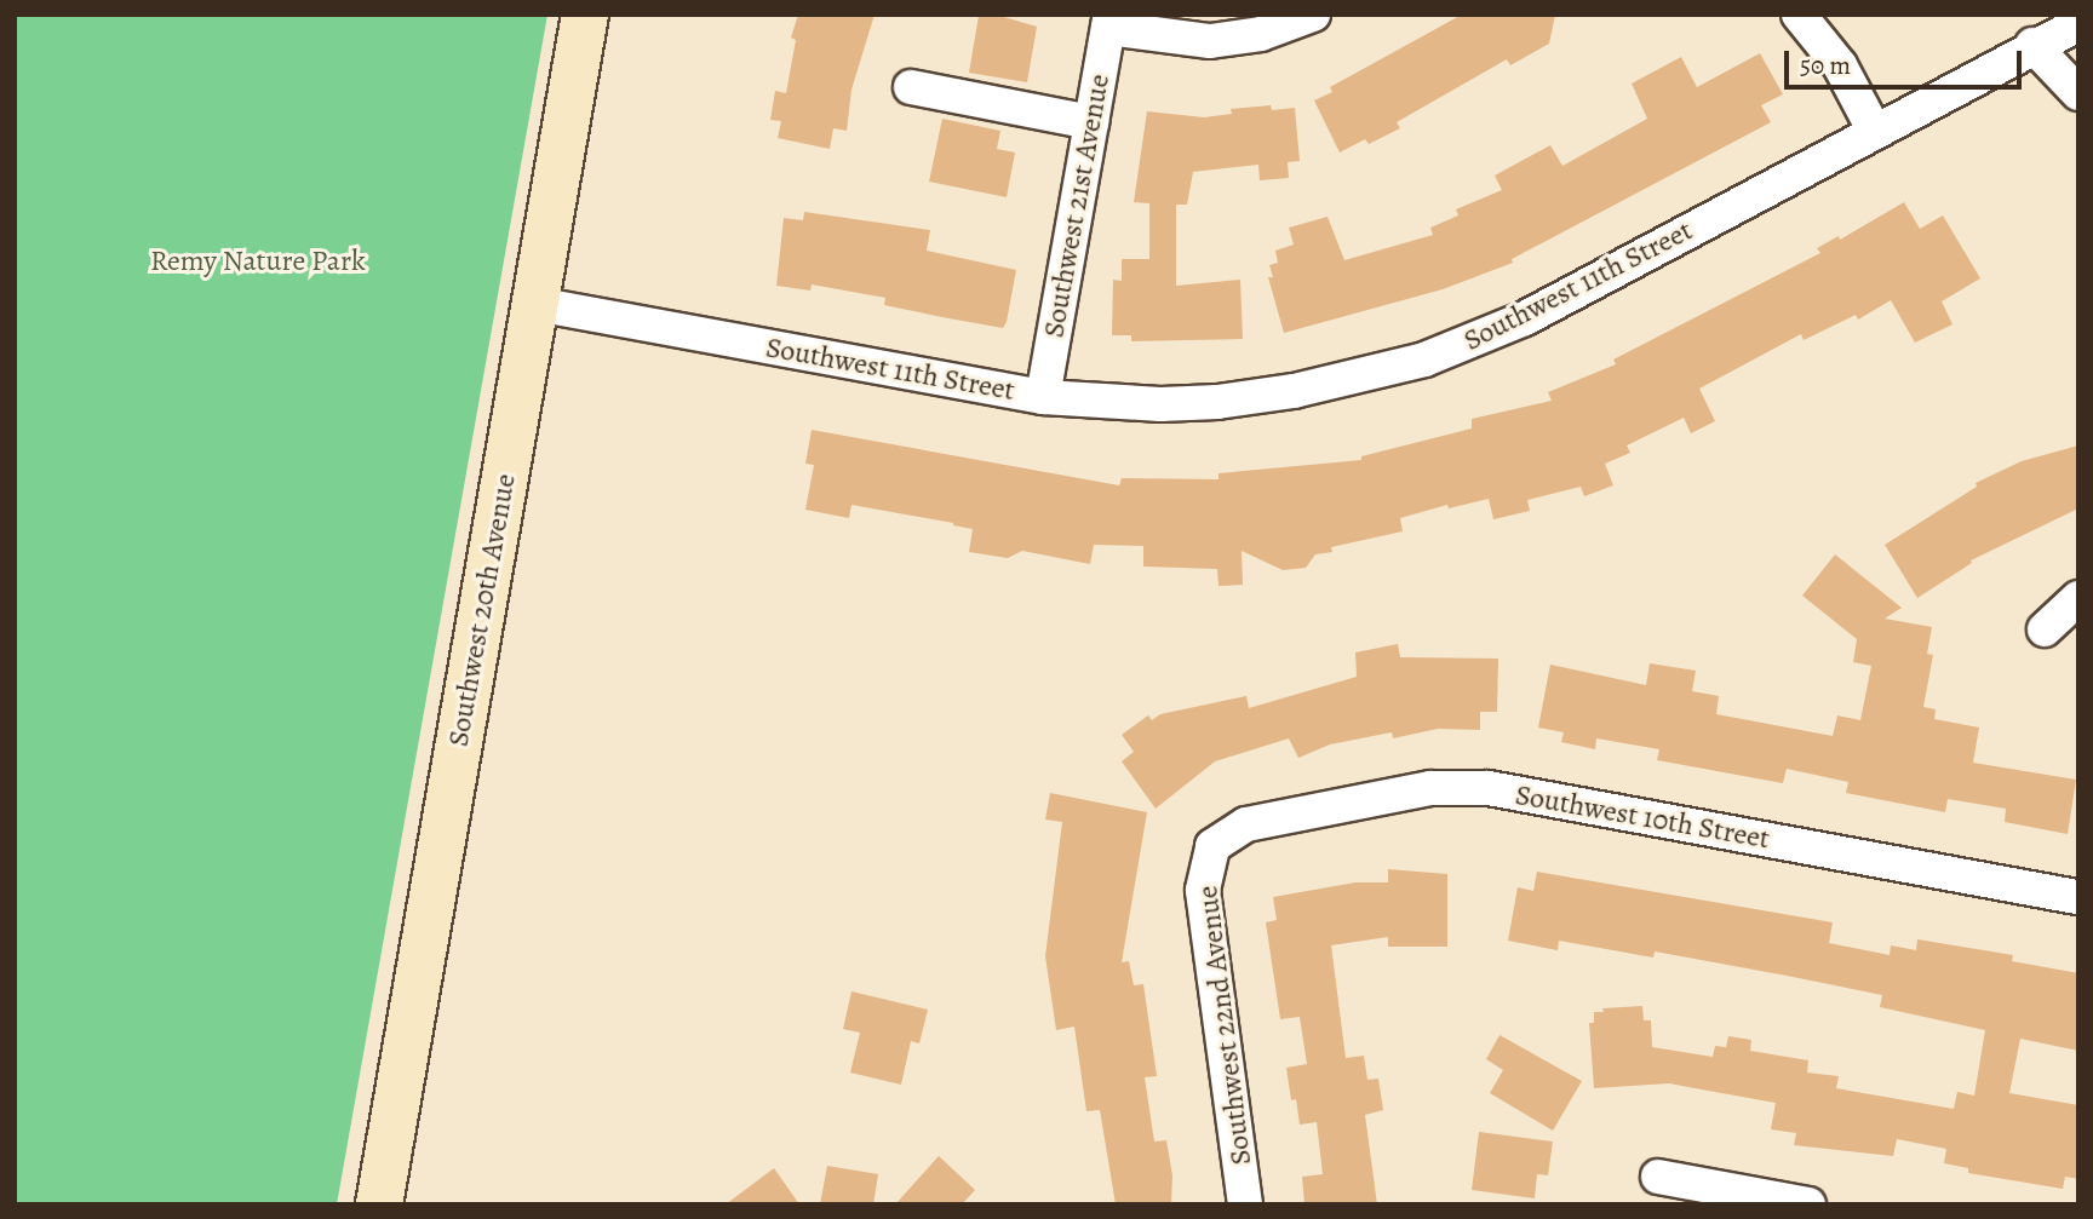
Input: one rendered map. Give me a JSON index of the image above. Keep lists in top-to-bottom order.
{
  "streets": {
    "street": [
      "Southwest 21st Avenue",
      "Southwest 11th Street",
      "Southwest 20th Avenue",
      "Southwest 10th Street",
      "Southwest 22nd Avenue"
    ]
  },
  "crossings": [
    ["Southwest 21st Avenue", "Southwest 11th Street"],
    ["Southwest 11th Street", "Southwest 20th Avenue"],
    ["Southwest 10th Street", "Southwest 22nd Avenue"]
  ],
  "parks": ["Remy Nature Park"],
  "scale_bar": "50 m"
}
